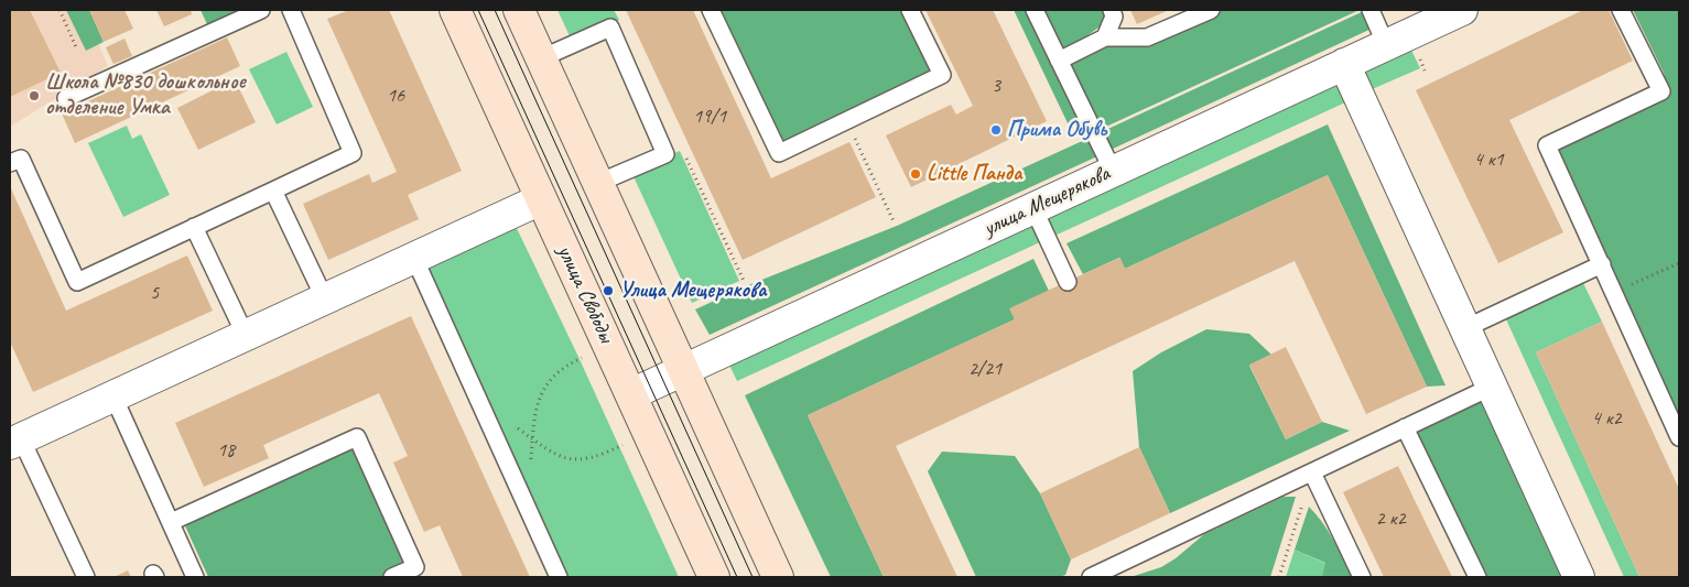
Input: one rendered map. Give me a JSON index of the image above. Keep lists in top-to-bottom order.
{
  "streets": {
    "main road": ["улица Свободы"],
    "street": ["улица Мещерякова"]
  },
  "crossings": [
    ["улица Мещерякова", "улица Свободы"]
  ],
  "places": [
    "Школа №830 дошкольное отделение Умка",
    "Прима Обувь",
    "Little Панда",
    "Улица Мещерякова"
  ],
  "house_numbers": [
    "3",
    "16",
    "19/1",
    "4 к1",
    "5",
    "2/21",
    "4 к2",
    "18",
    "2 к2"
  ]
}
